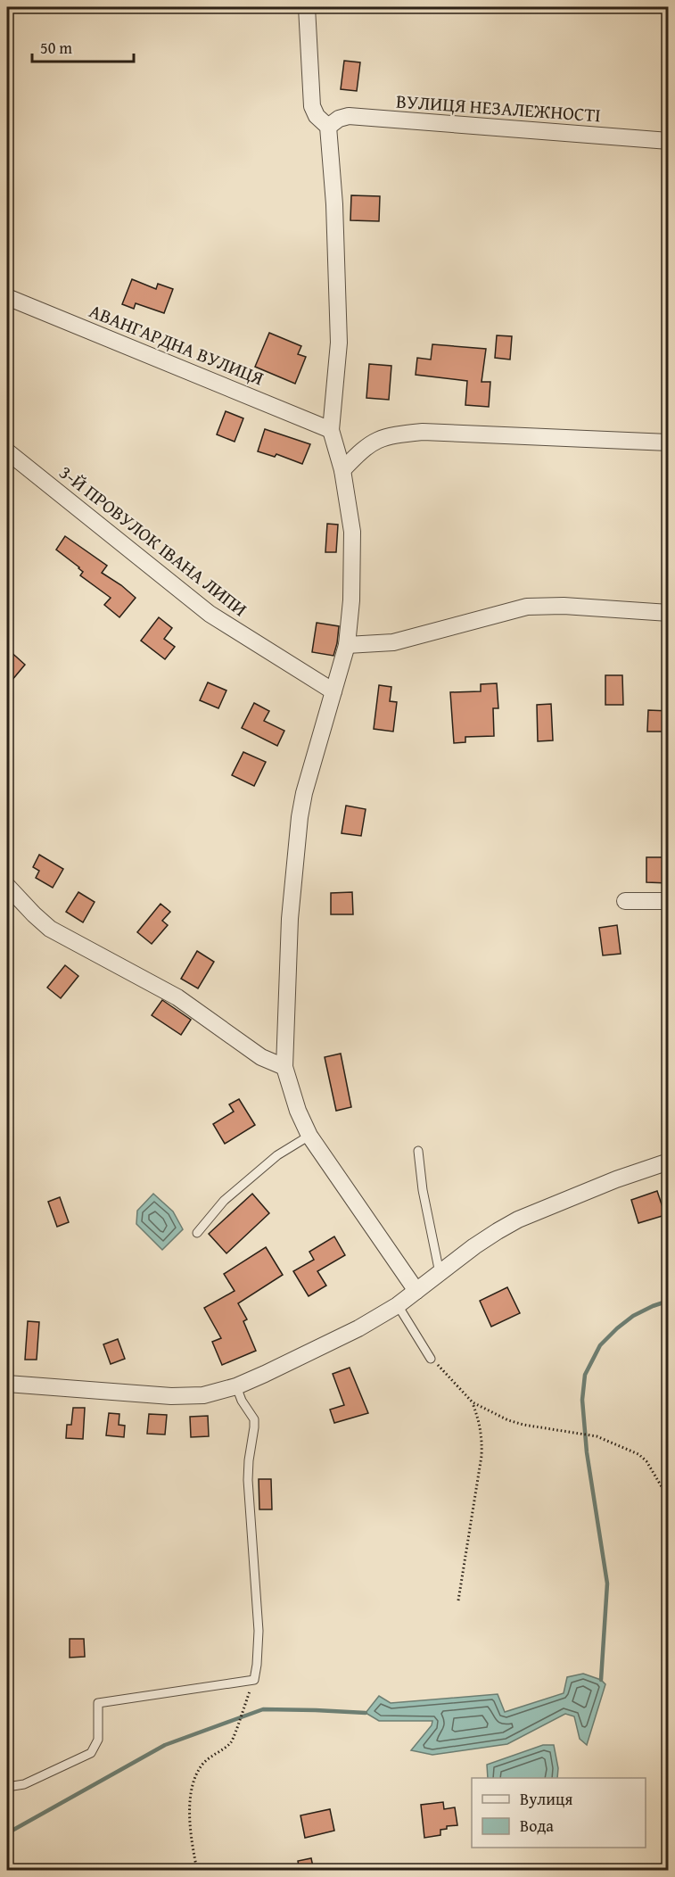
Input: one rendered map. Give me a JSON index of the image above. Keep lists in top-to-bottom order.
{
  "streets": {
    "street": ["ВУЛИЦЯ НЕЗАЛЕЖНОСТІ", "АВАНГАРДНА ВУЛИЦЯ", "3-Й ПРОВУЛОК ІВАНА ЛИПИ"]
  },
  "legend": ["Вулиця", "Вода"],
  "scale_bar": "50 m"
}
